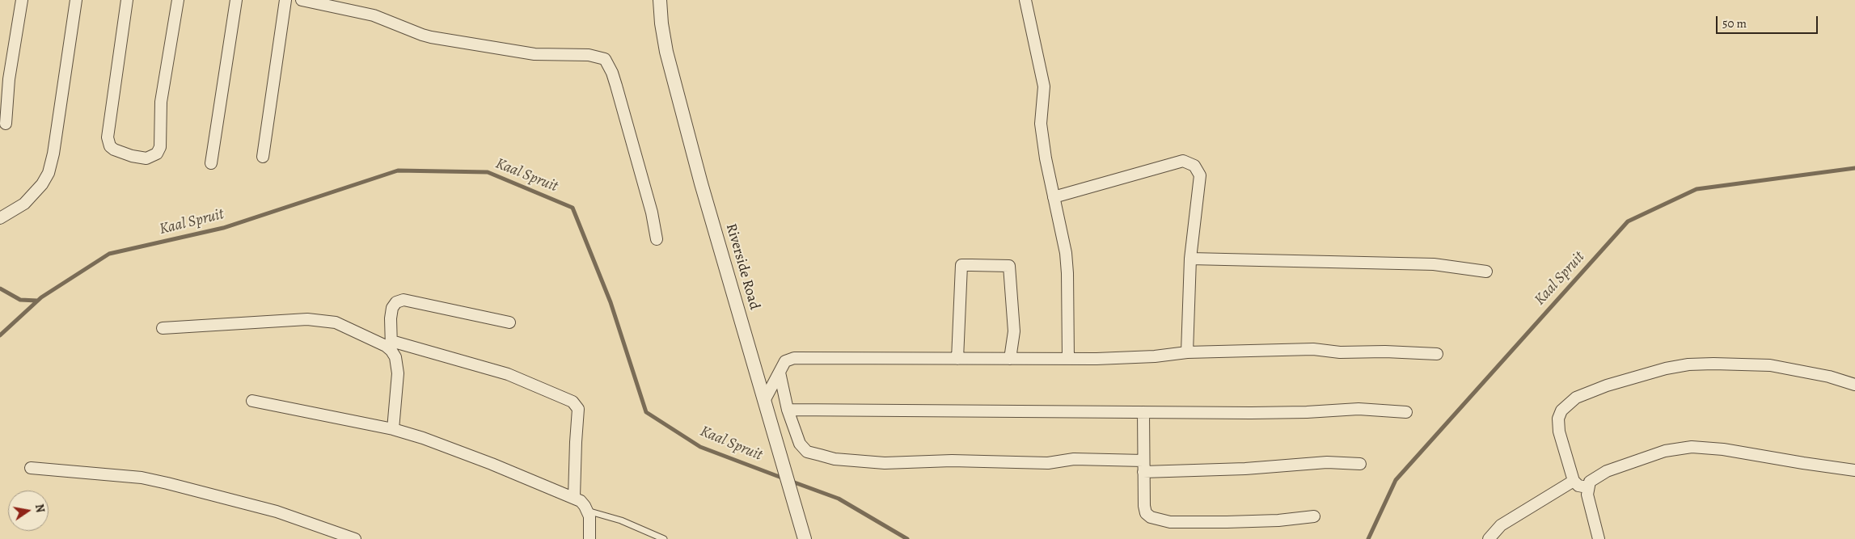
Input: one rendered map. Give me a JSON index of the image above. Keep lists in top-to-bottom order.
{
  "streets": {
    "street": ["Riverside Road"]
  },
  "water": ["Kaal Spruit"],
  "scale_bar": "50 m",
  "north": "right"
}
